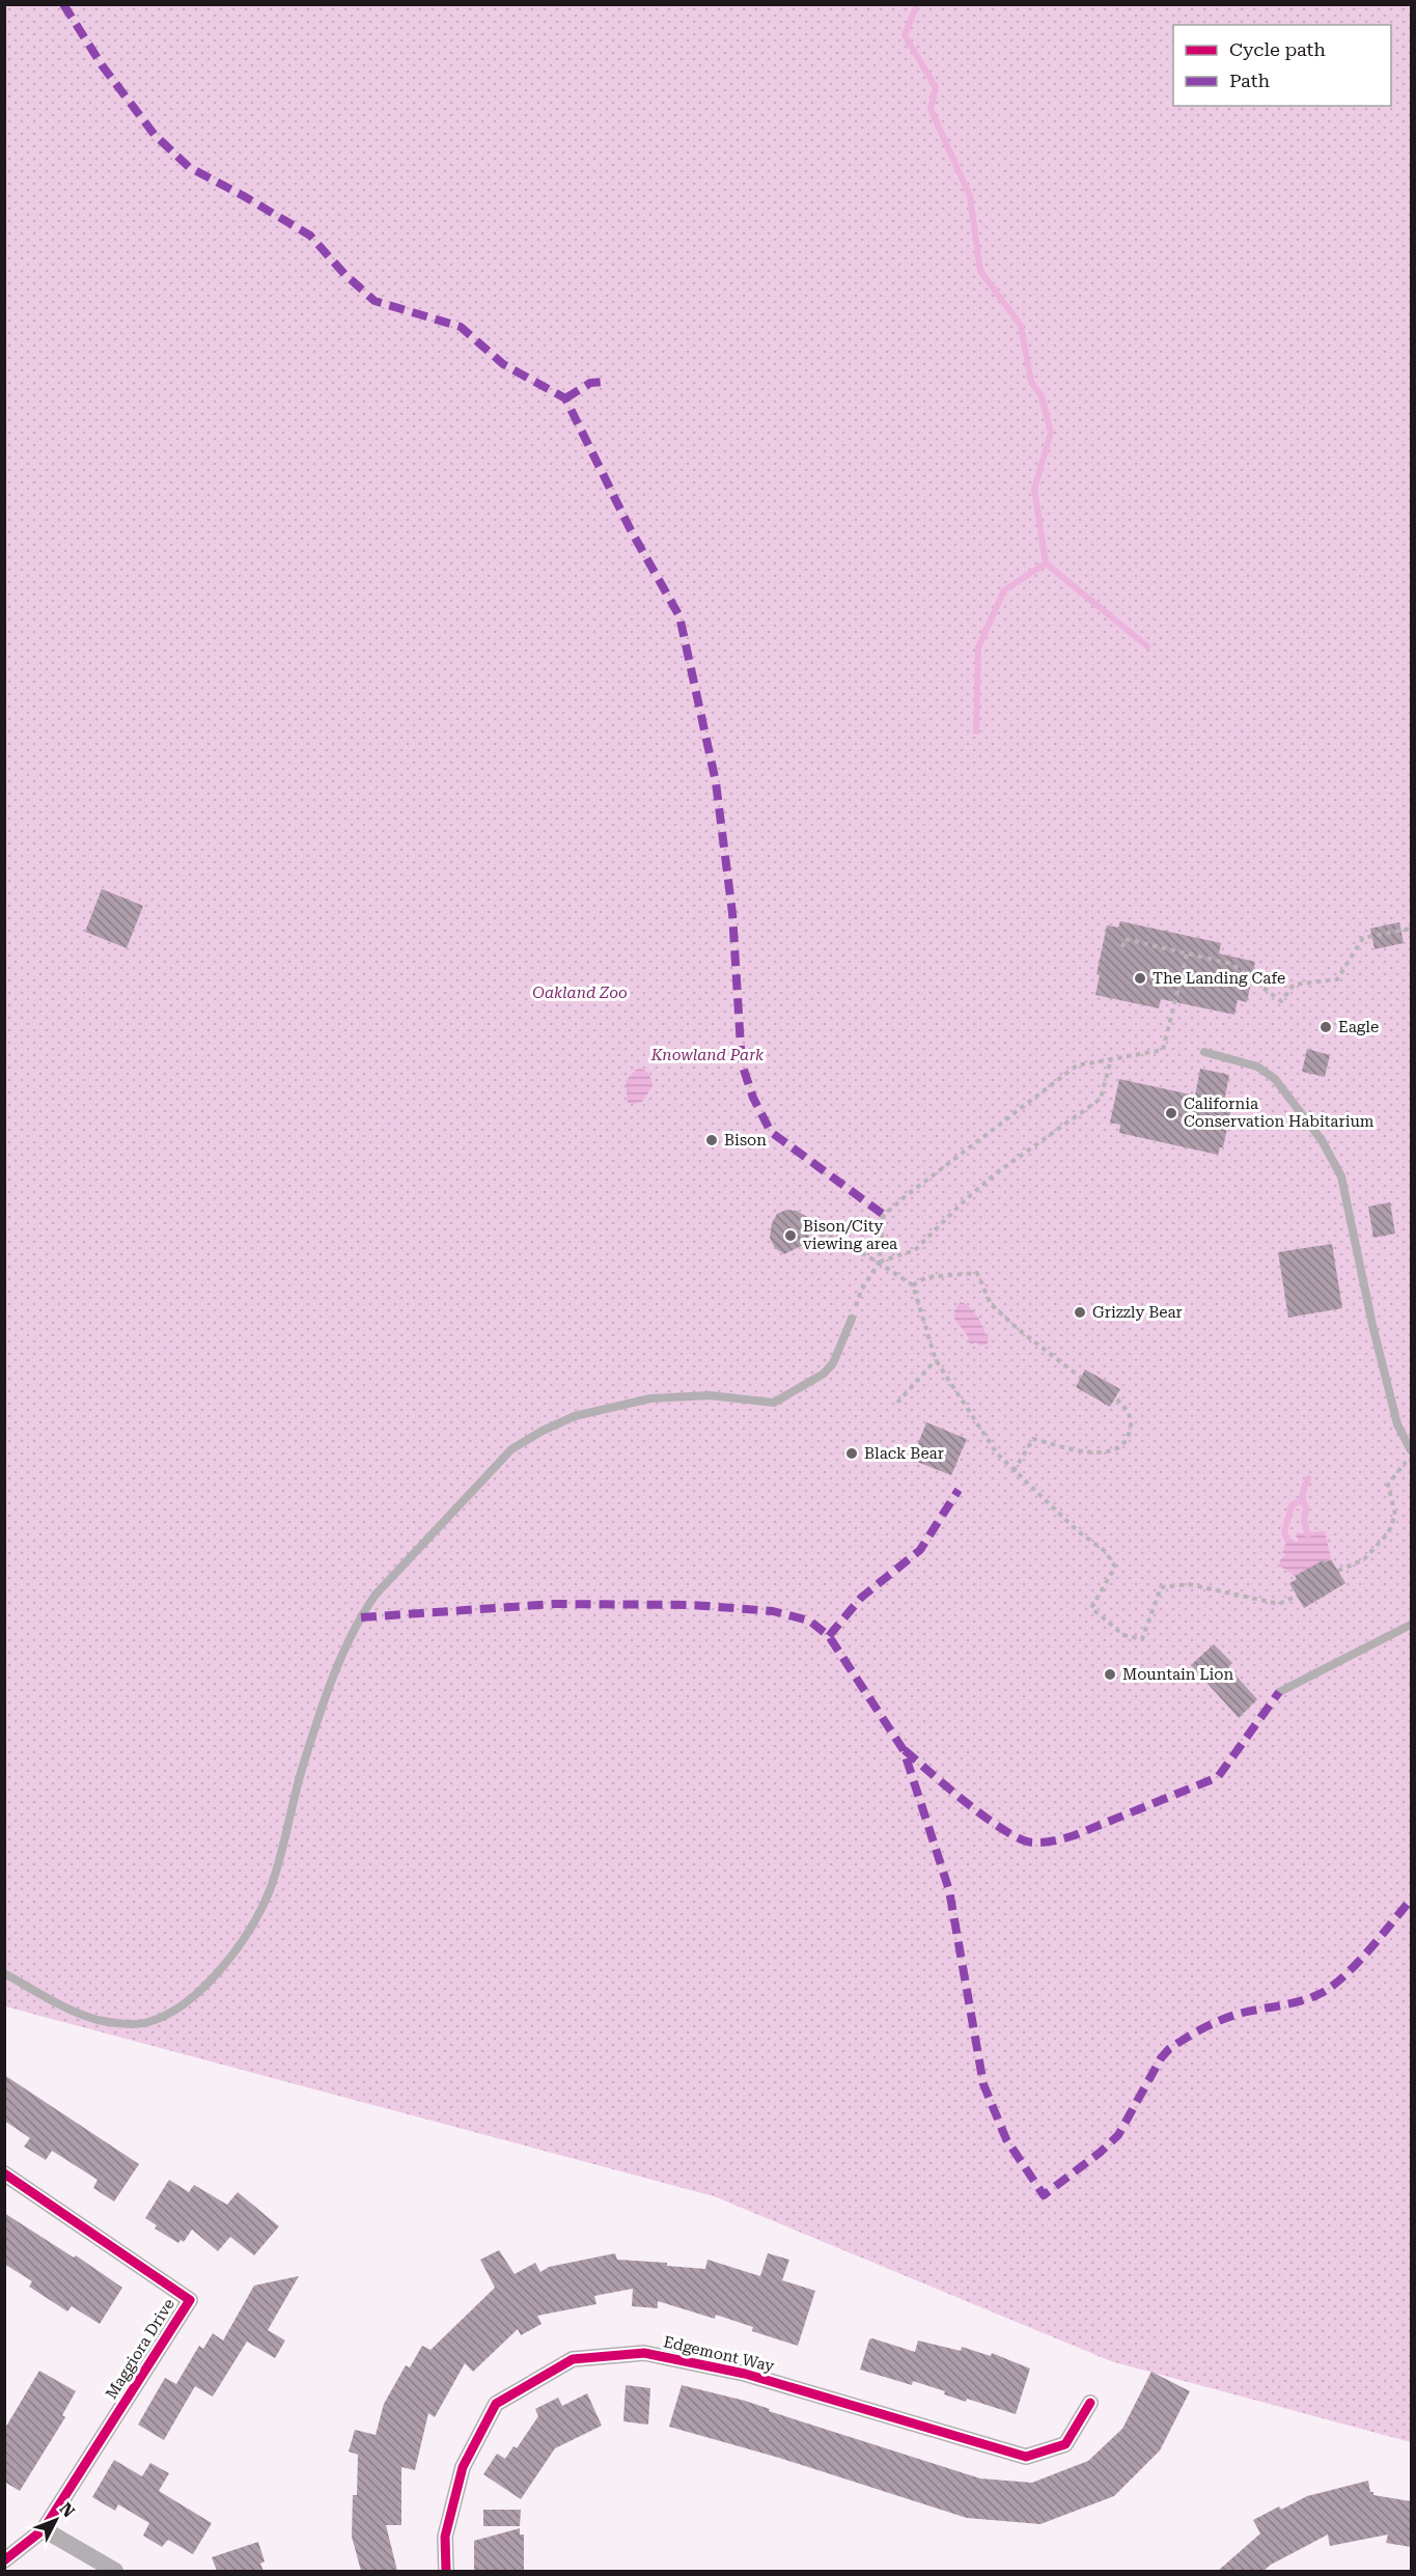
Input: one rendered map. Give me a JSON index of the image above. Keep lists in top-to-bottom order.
{
  "streets": {
    "street": ["Maggiora Drive", "Edgemont Way"]
  },
  "parks": ["Oakland Zoo", "Knowland Park"],
  "places": [
    "The Landing Cafe",
    "Eagle",
    "California Conservation Habitarium",
    "Bison",
    "Bison/City viewing area",
    "Grizzly Bear",
    "Black Bear",
    "Mountain Lion"
  ],
  "legend": ["Cycle path", "Path"],
  "north": "top right"
}
